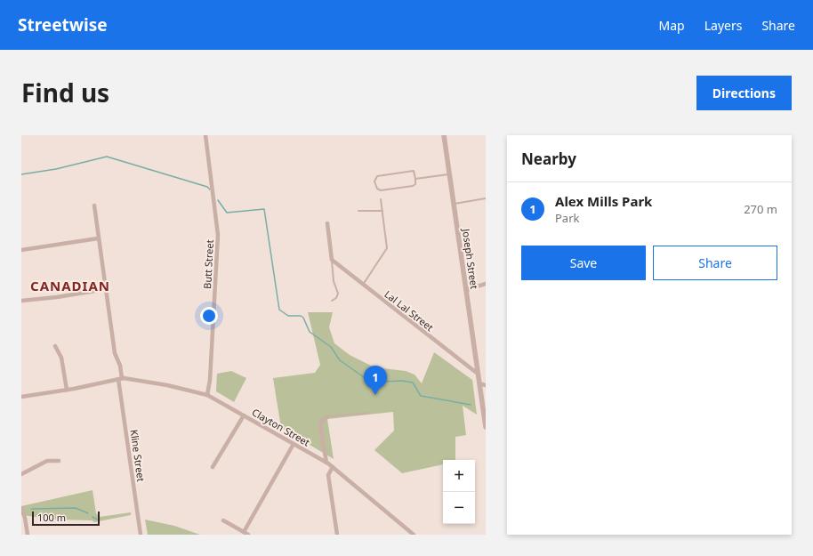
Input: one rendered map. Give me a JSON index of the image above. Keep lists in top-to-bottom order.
{
  "streets": {
    "street": [
      "Joseph Street",
      "Butt Street",
      "Lal Lal Street",
      "Clayton Street",
      "Kline Street"
    ]
  },
  "crossings": [
    ["Joseph Street", "Lal Lal Street"],
    ["Butt Street", "Clayton Street"],
    ["Clayton Street", "Kline Street"]
  ],
  "districts": ["CANADIAN"],
  "scale_bar": "100 m",
  "page": {
    "header": "Streetwise",
    "nav": ["Map", "Layers", "Share"],
    "title": "Find us",
    "buttons": [
      "Directions",
      ["Save", "Share"]
    ],
    "heading": "Nearby",
    "list": [
      {
        "mark": "1",
        "name": "Alex Mills Park",
        "note": "Park",
        "value": "270 m"
      }
    ],
    "pins": "1",
    "map_buttons": ["+", "−"],
    "scale": "100 m"
  }
}
